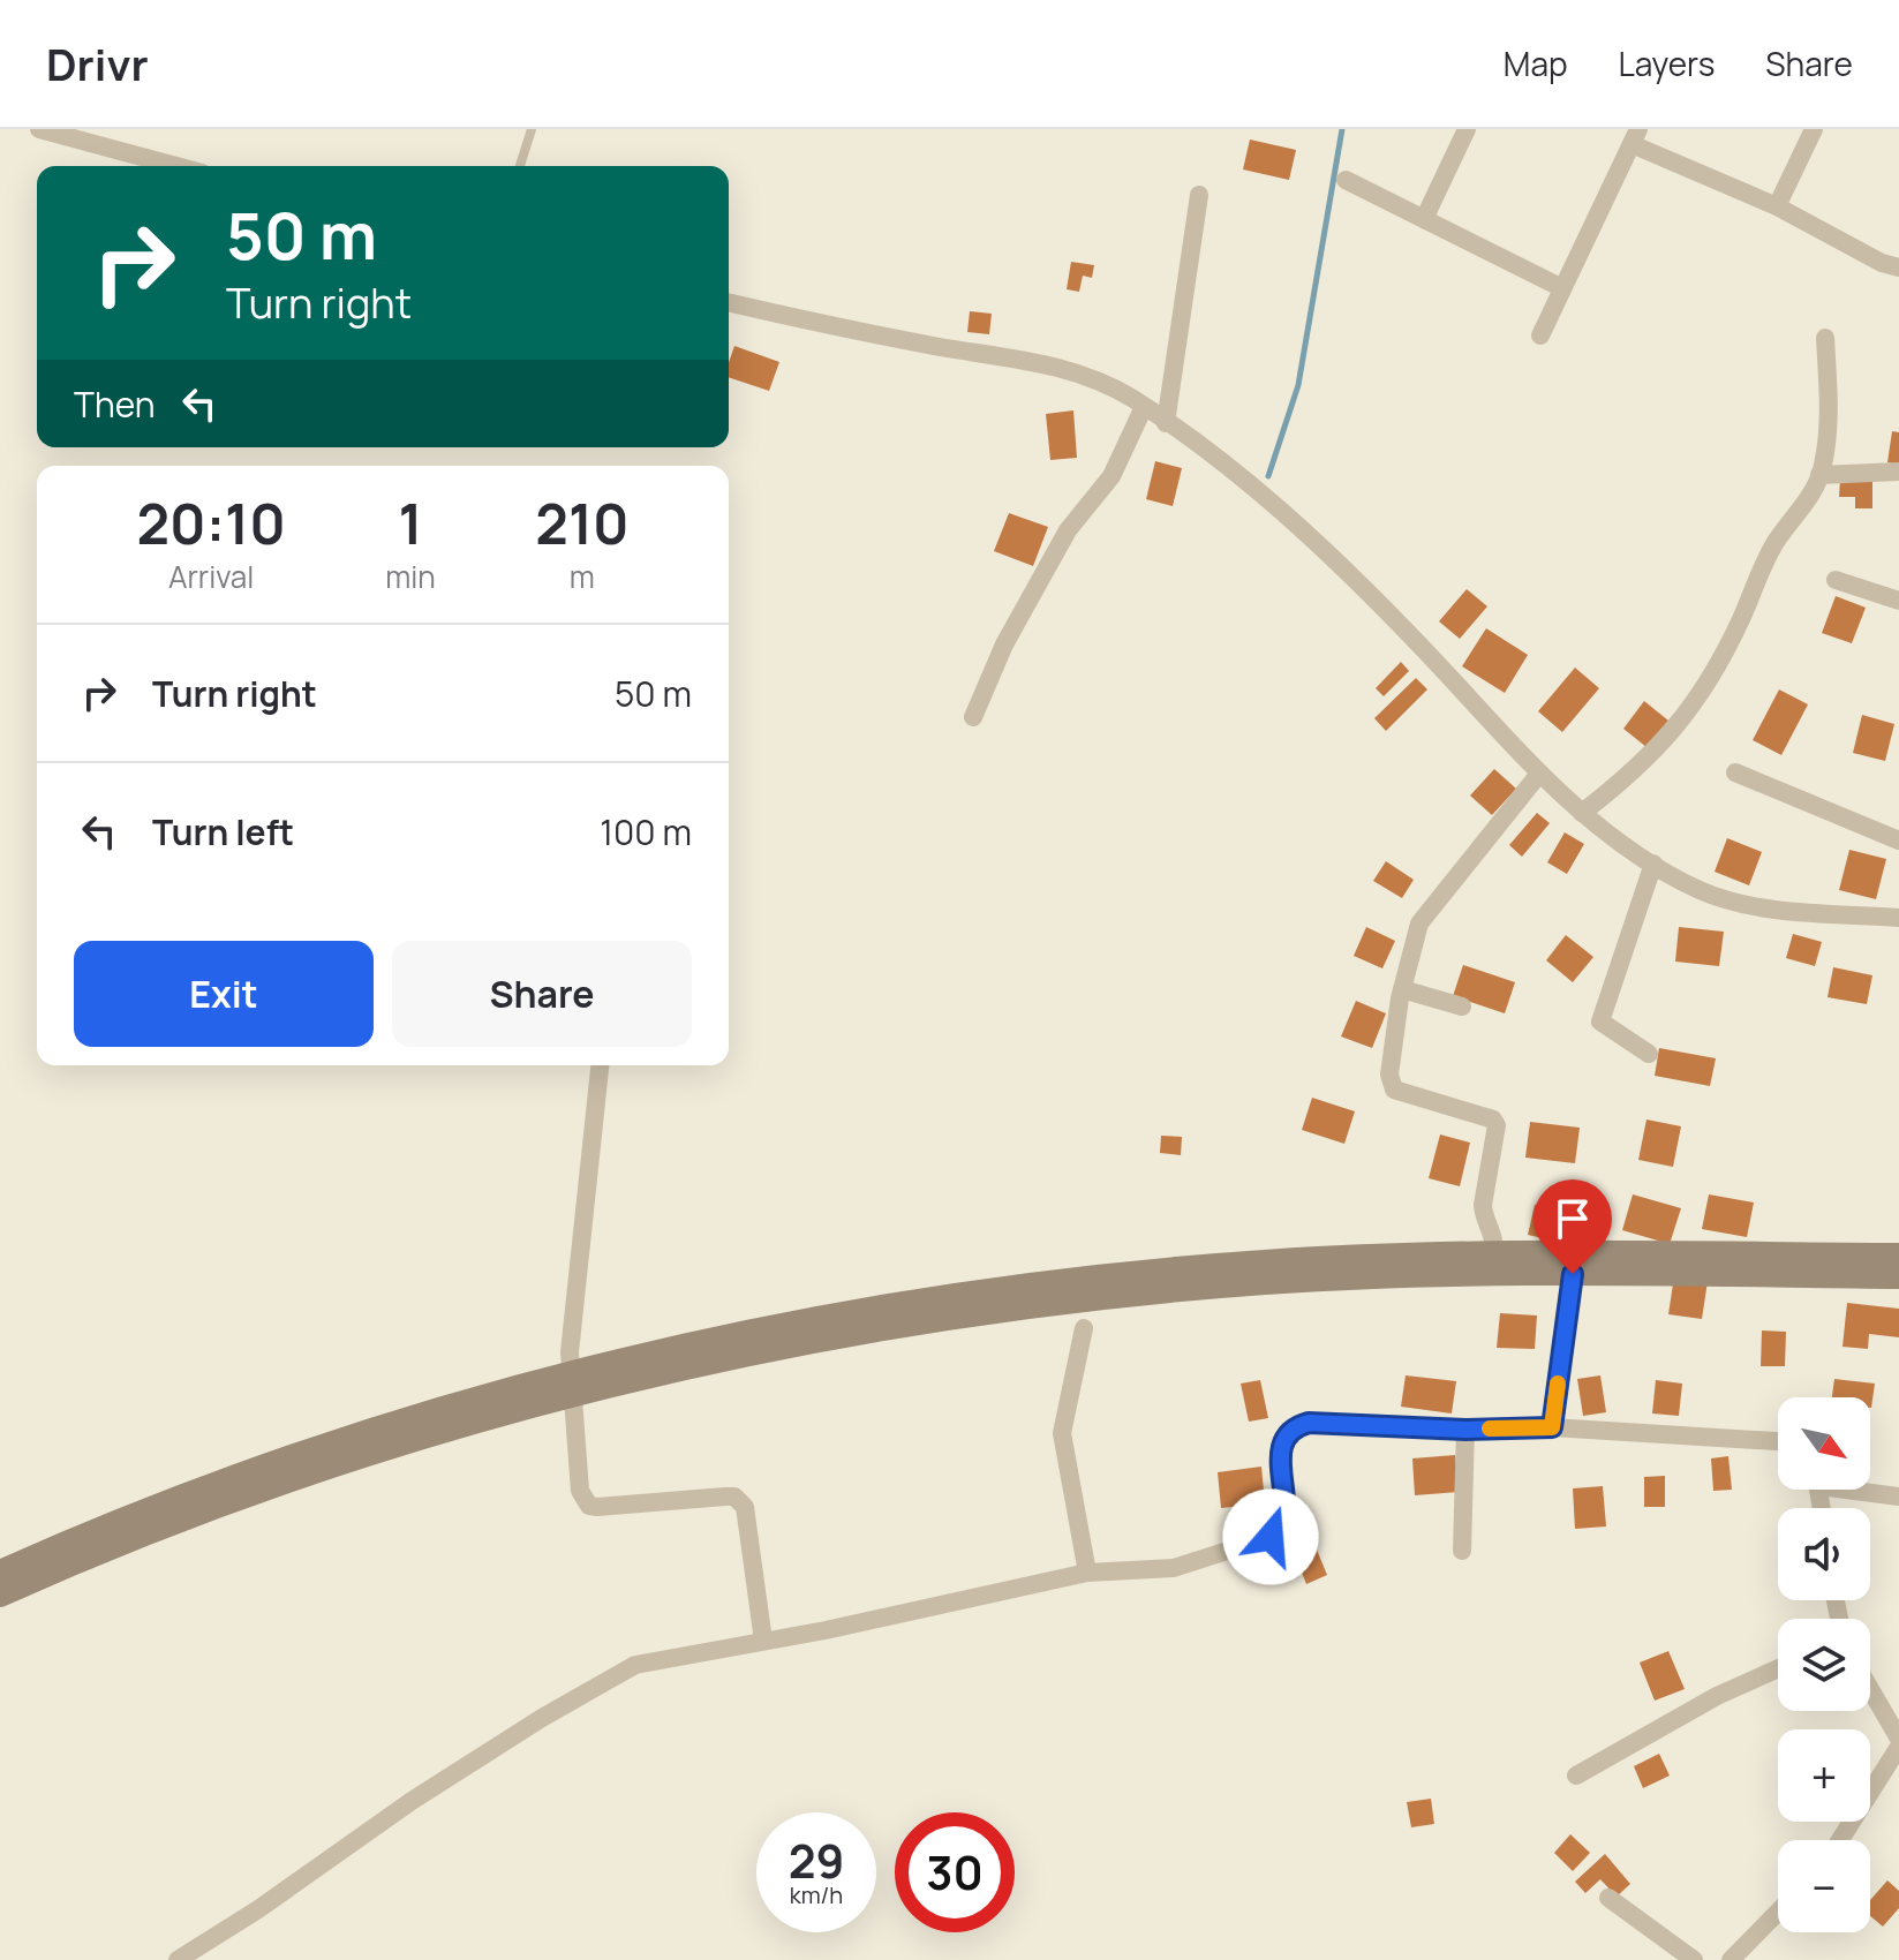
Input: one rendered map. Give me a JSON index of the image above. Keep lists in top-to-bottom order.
{
  "north": "bottom right",
  "page": {
    "header": "Drivr",
    "nav": ["Map", "Layers", "Share"],
    "turn": ["50 m", "Turn right"],
    "then": "Then",
    "eta": [
      "20:10",
      "Arrival",
      "1",
      "min",
      "210",
      "m"
    ],
    "list": [
      {
        "name": "Turn right",
        "value": "50 m"
      },
      {
        "name": "Turn left",
        "value": "100 m"
      }
    ],
    "buttons": ["Exit", "Share"],
    "map_buttons": ["+", "−"],
    "speed": "29 km/h",
    "limit": "30"
  }
}
